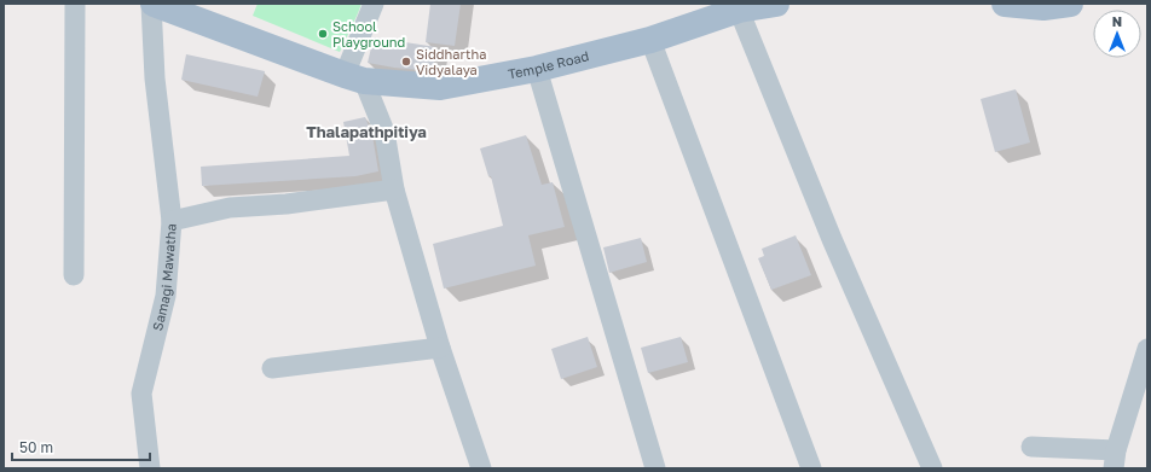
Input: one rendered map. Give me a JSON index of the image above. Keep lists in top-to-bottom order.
{
  "streets": {
    "main road": ["Temple Road"],
    "street": ["Samagi Mawatha"]
  },
  "districts": ["Thalapathpitiya"],
  "places": ["School Playground", "Siddhartha Vidyalaya"],
  "scale_bar": "50 m",
  "north": "top"
}
